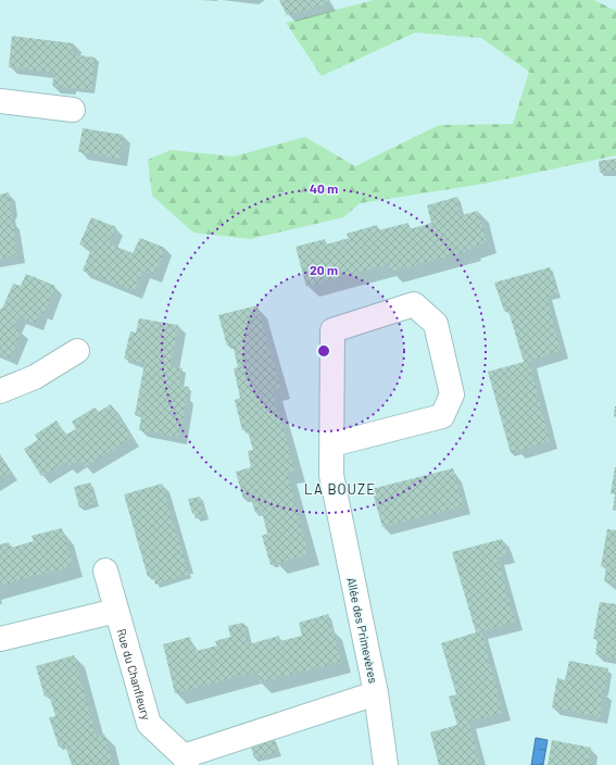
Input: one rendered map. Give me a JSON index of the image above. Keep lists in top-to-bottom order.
{
  "streets": {
    "street": ["Allée des Primevères", "Rue du Chanfleury"]
  },
  "crossings": [
    ["Allée des Primevères", "Rue du Chanfleury"]
  ],
  "districts": ["LA BOUZE"],
  "rings": ["40 m", "20 m"]
}
